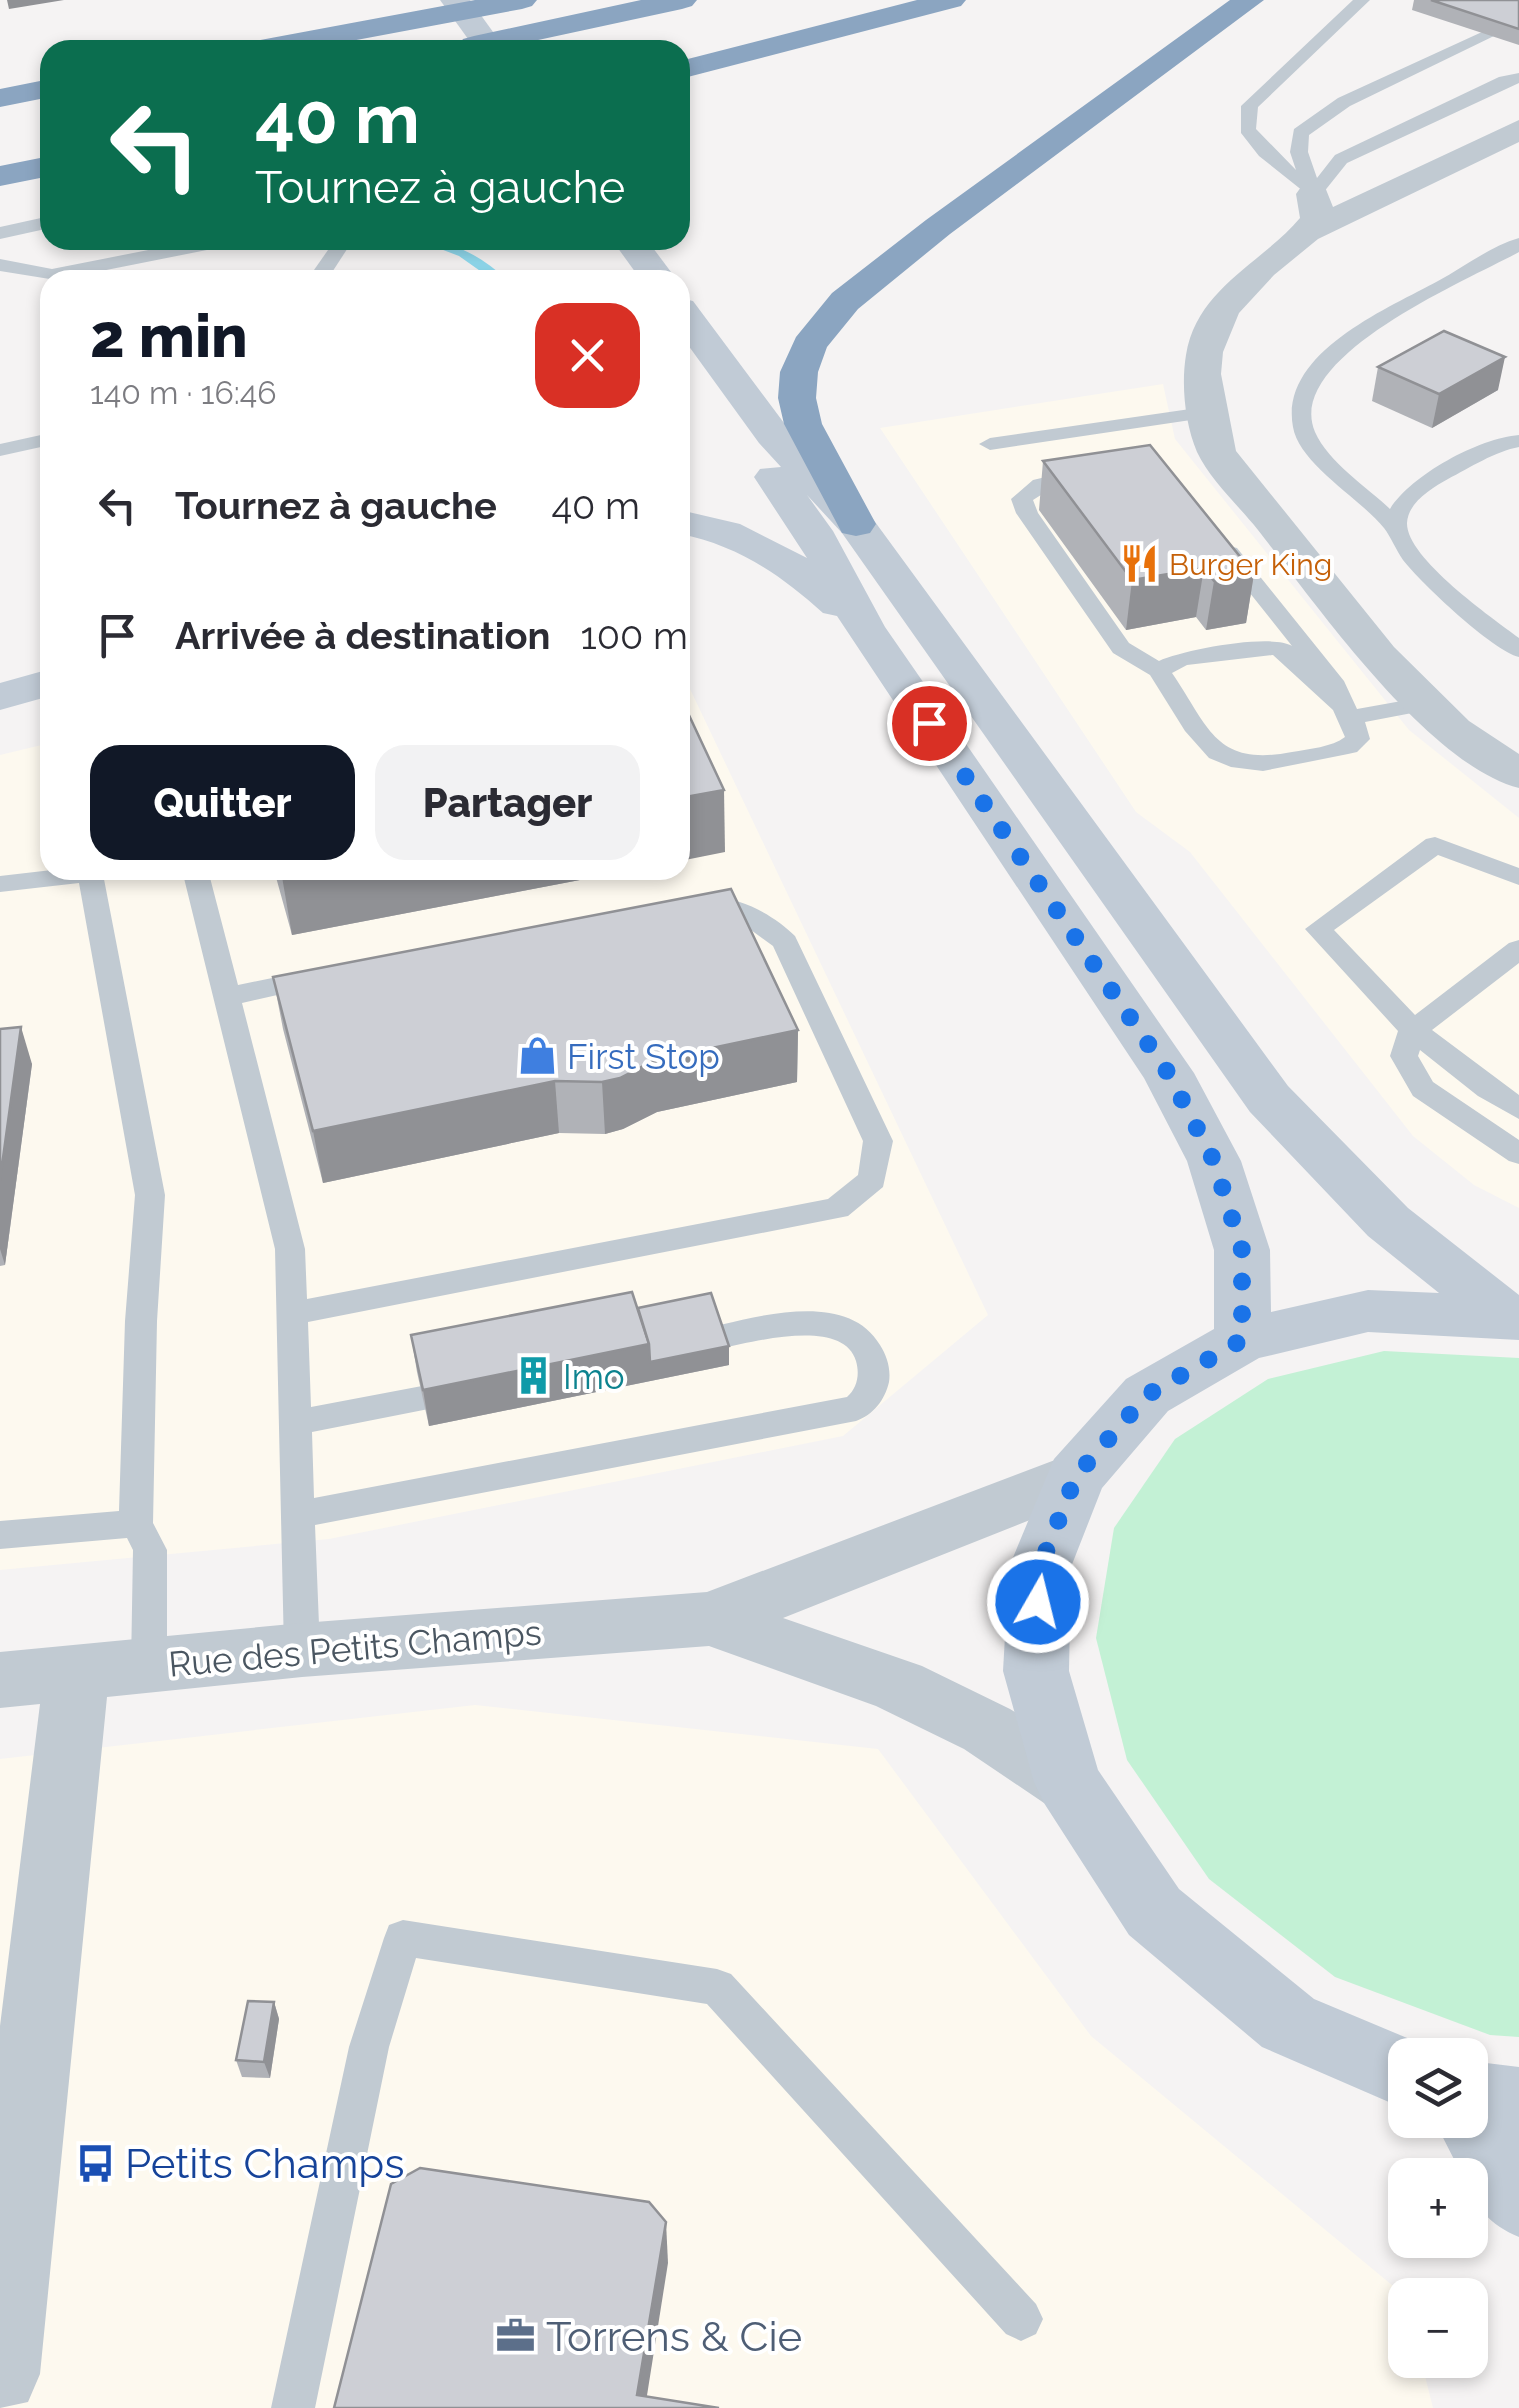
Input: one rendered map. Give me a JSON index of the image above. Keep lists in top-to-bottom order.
{
  "streets": {
    "street": ["Rue des Petits Champs"]
  },
  "places": {
    "restaurant": ["Burger King"],
    "shop": ["First Stop"],
    "building": ["Imo"],
    "bus stop": ["Petits Champs"],
    "office": ["Torrens & Cie"]
  },
  "page": {
    "turn": ["40 m", "Tournez à gauche"],
    "heading": ["2 min", "140 m · 16:46"],
    "list": [
      {
        "name": "Tournez à gauche",
        "value": "40 m"
      },
      {
        "name": "Arrivée à destination",
        "value": "100 m"
      }
    ],
    "buttons": ["Quitter", "Partager"],
    "map_buttons": ["+", "−"]
  }
}
